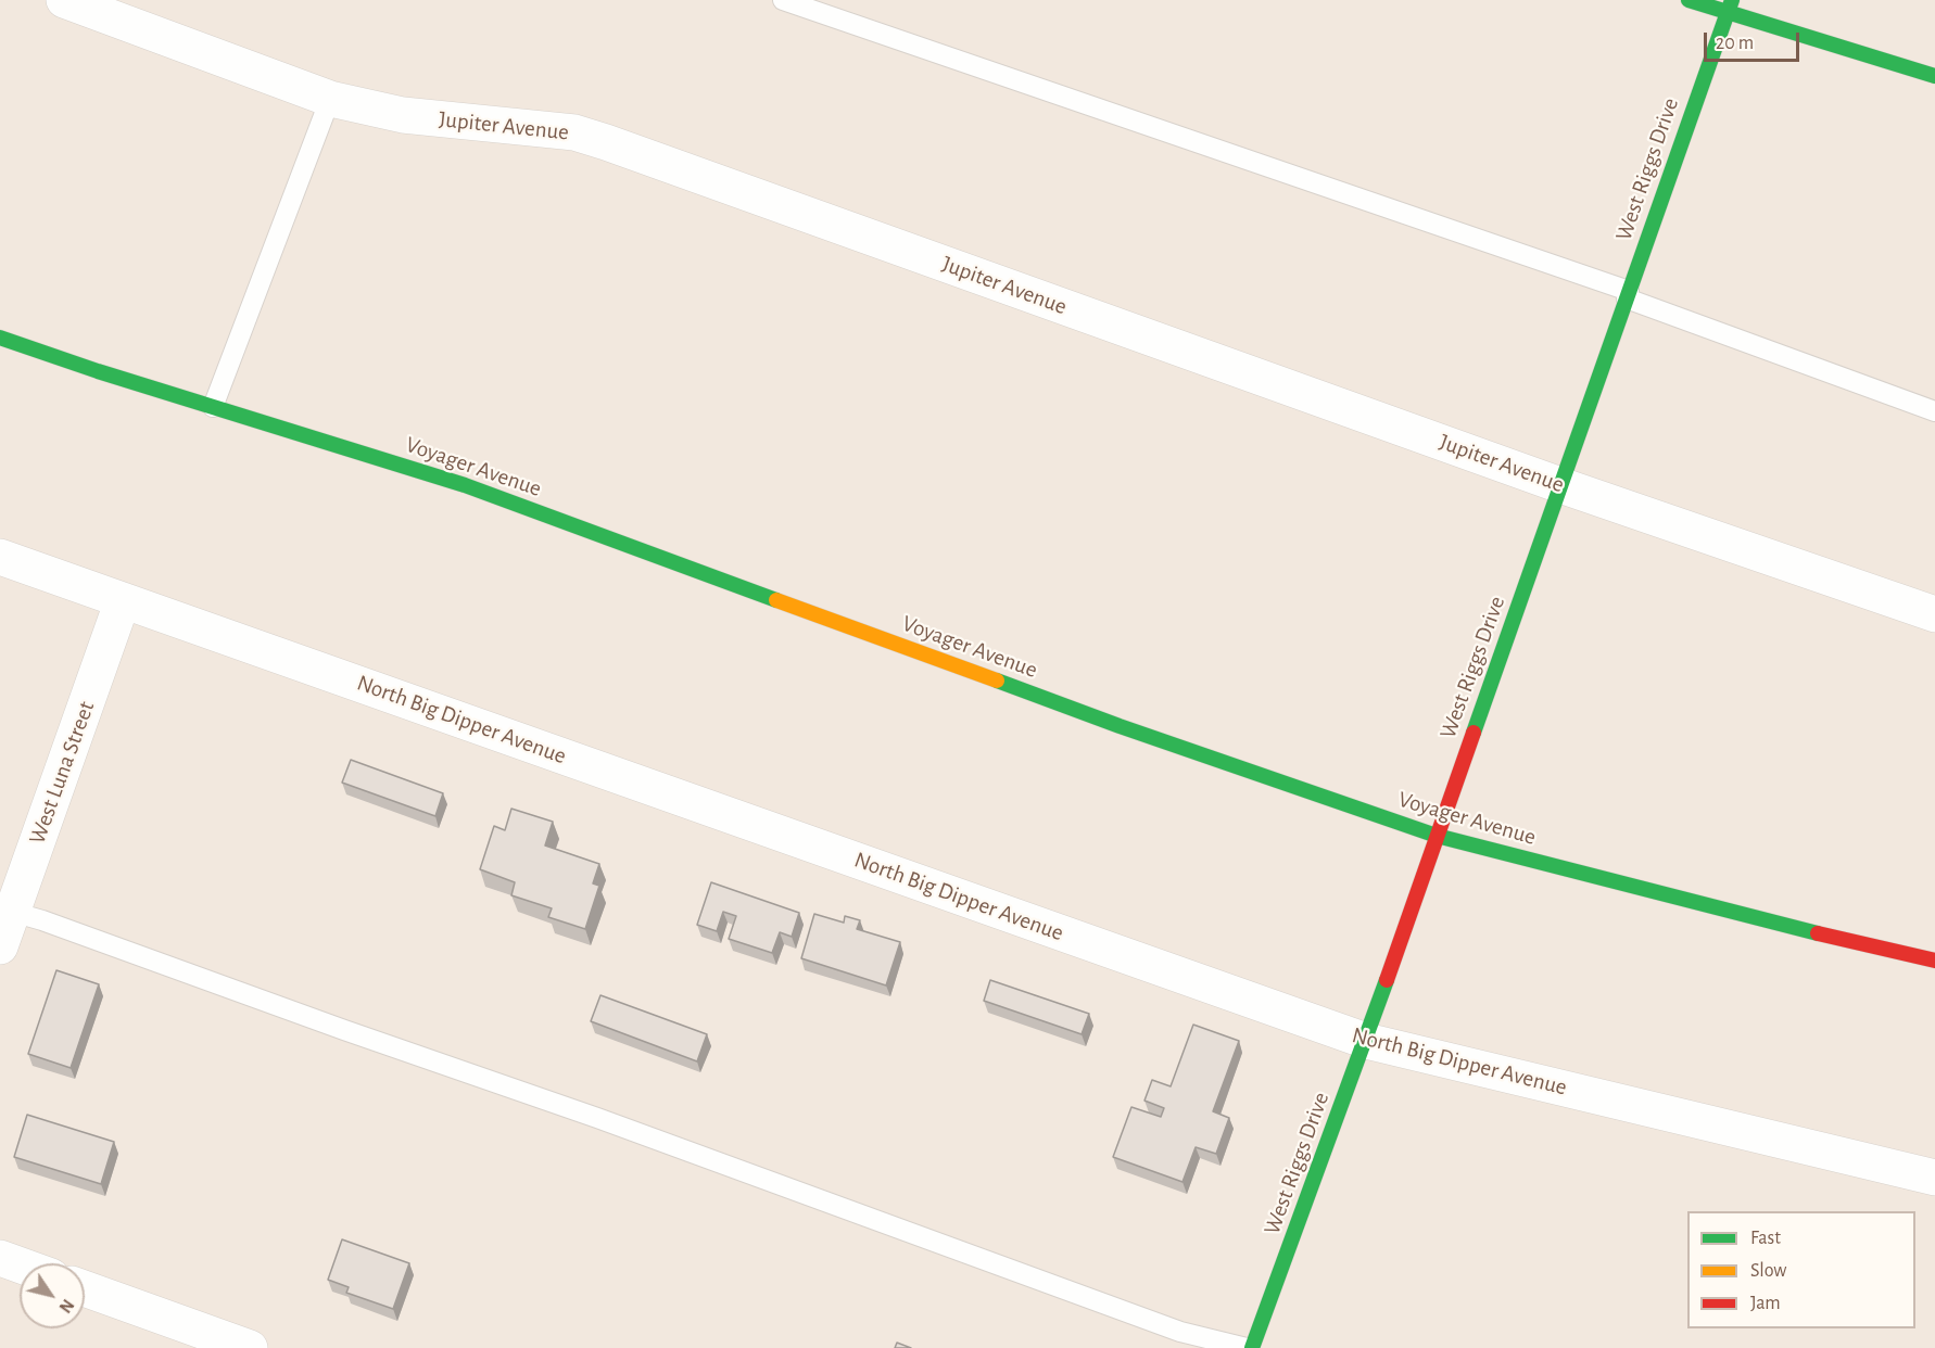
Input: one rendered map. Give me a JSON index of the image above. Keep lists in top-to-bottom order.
{
  "streets": {
    "street": [
      "Jupiter Avenue",
      "West Riggs Drive",
      "Voyager Avenue",
      "North Big Dipper Avenue",
      "West Luna Street"
    ]
  },
  "crossings": [
    ["Jupiter Avenue", "West Riggs Drive"],
    ["West Riggs Drive", "Voyager Avenue"],
    ["West Riggs Drive", "North Big Dipper Avenue"],
    ["North Big Dipper Avenue", "West Luna Street"]
  ],
  "legend": ["Fast", "Slow", "Jam"],
  "scale_bar": "20 m",
  "north": "bottom right"
}
